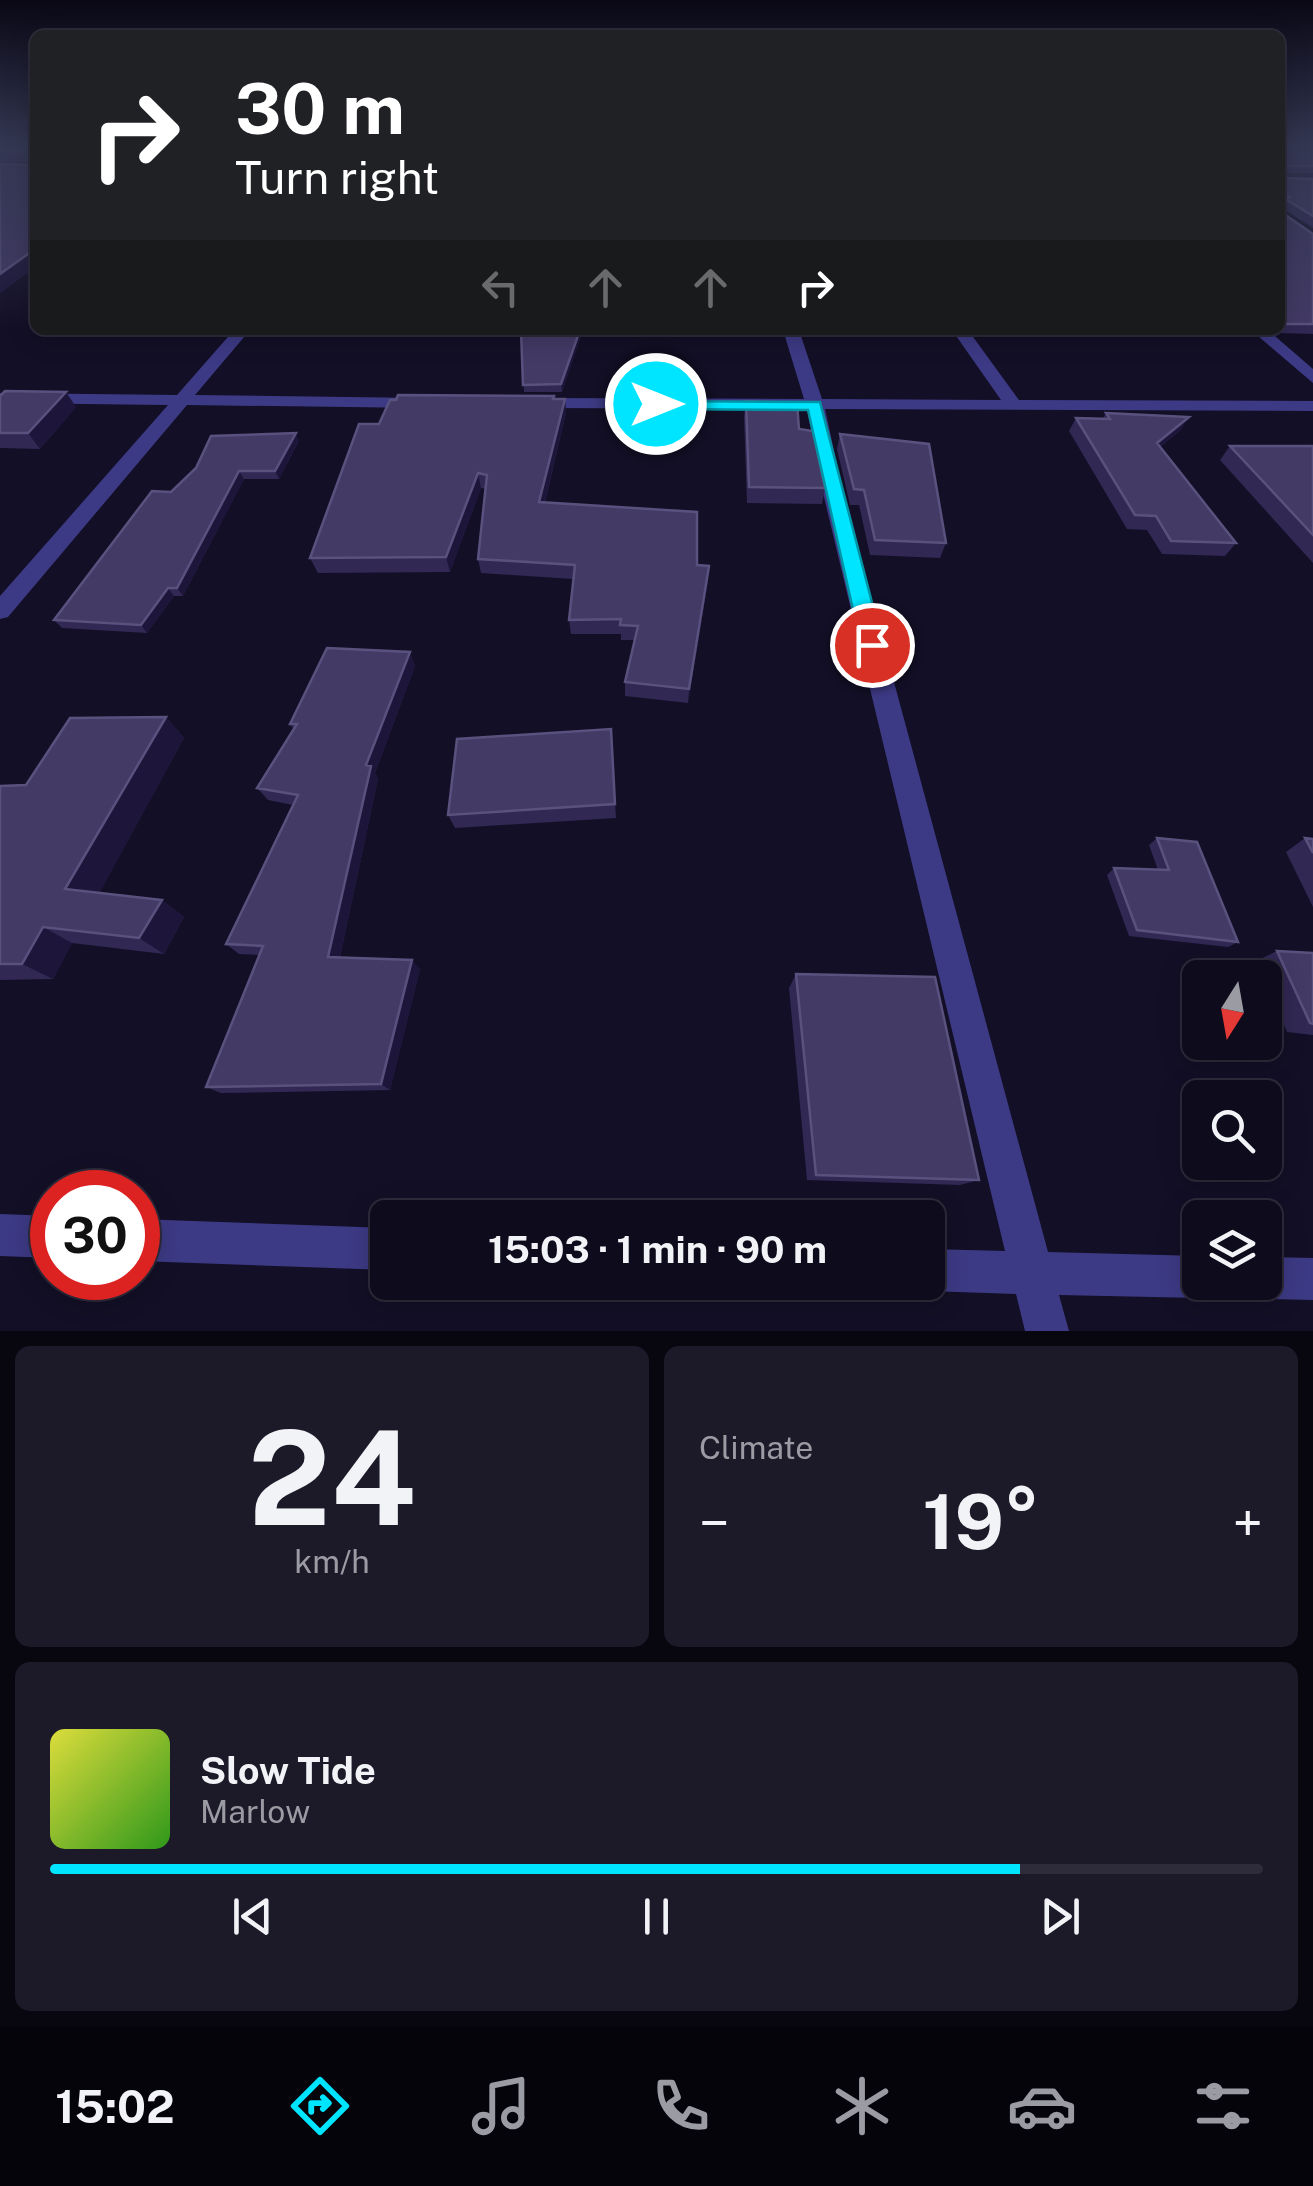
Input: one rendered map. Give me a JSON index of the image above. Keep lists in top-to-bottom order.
{
  "north": "bottom",
  "page": {
    "turn": ["30 m", "Turn right"],
    "limit": "30",
    "trip": "15:03 · 1 min · 90 m",
    "tile": [
      ["24", "km/h"],
      "Climate"
    ],
    "heat": ["−", "19°", "+"],
    "song": ["Slow Tide", "Marlow"],
    "tabs": "15:02"
  }
}
